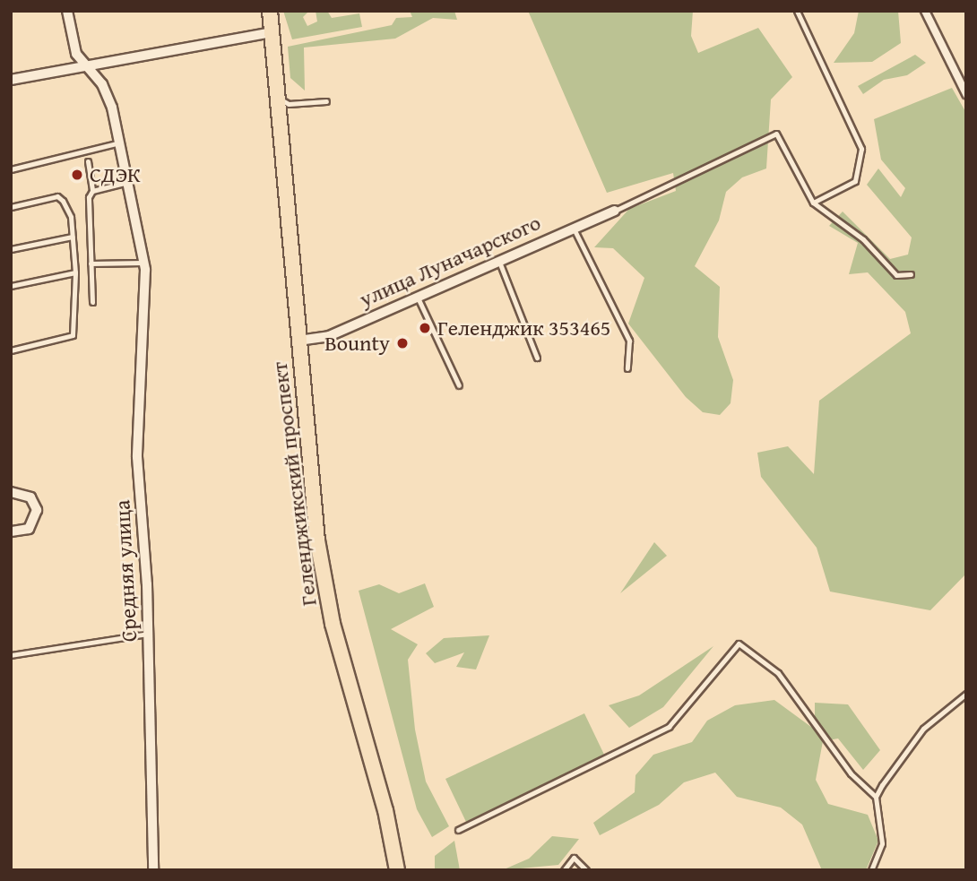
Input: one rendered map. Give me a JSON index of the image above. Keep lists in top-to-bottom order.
{
  "streets": {
    "main road": ["Геленджикский проспект"],
    "street": ["улица Луначарского", "Средняя улица"]
  },
  "crossings": [
    ["улица Луначарского", "Геленджикский проспект"]
  ],
  "places": ["СДЭК", "Геленджик 353465", "Bounty"]
}
